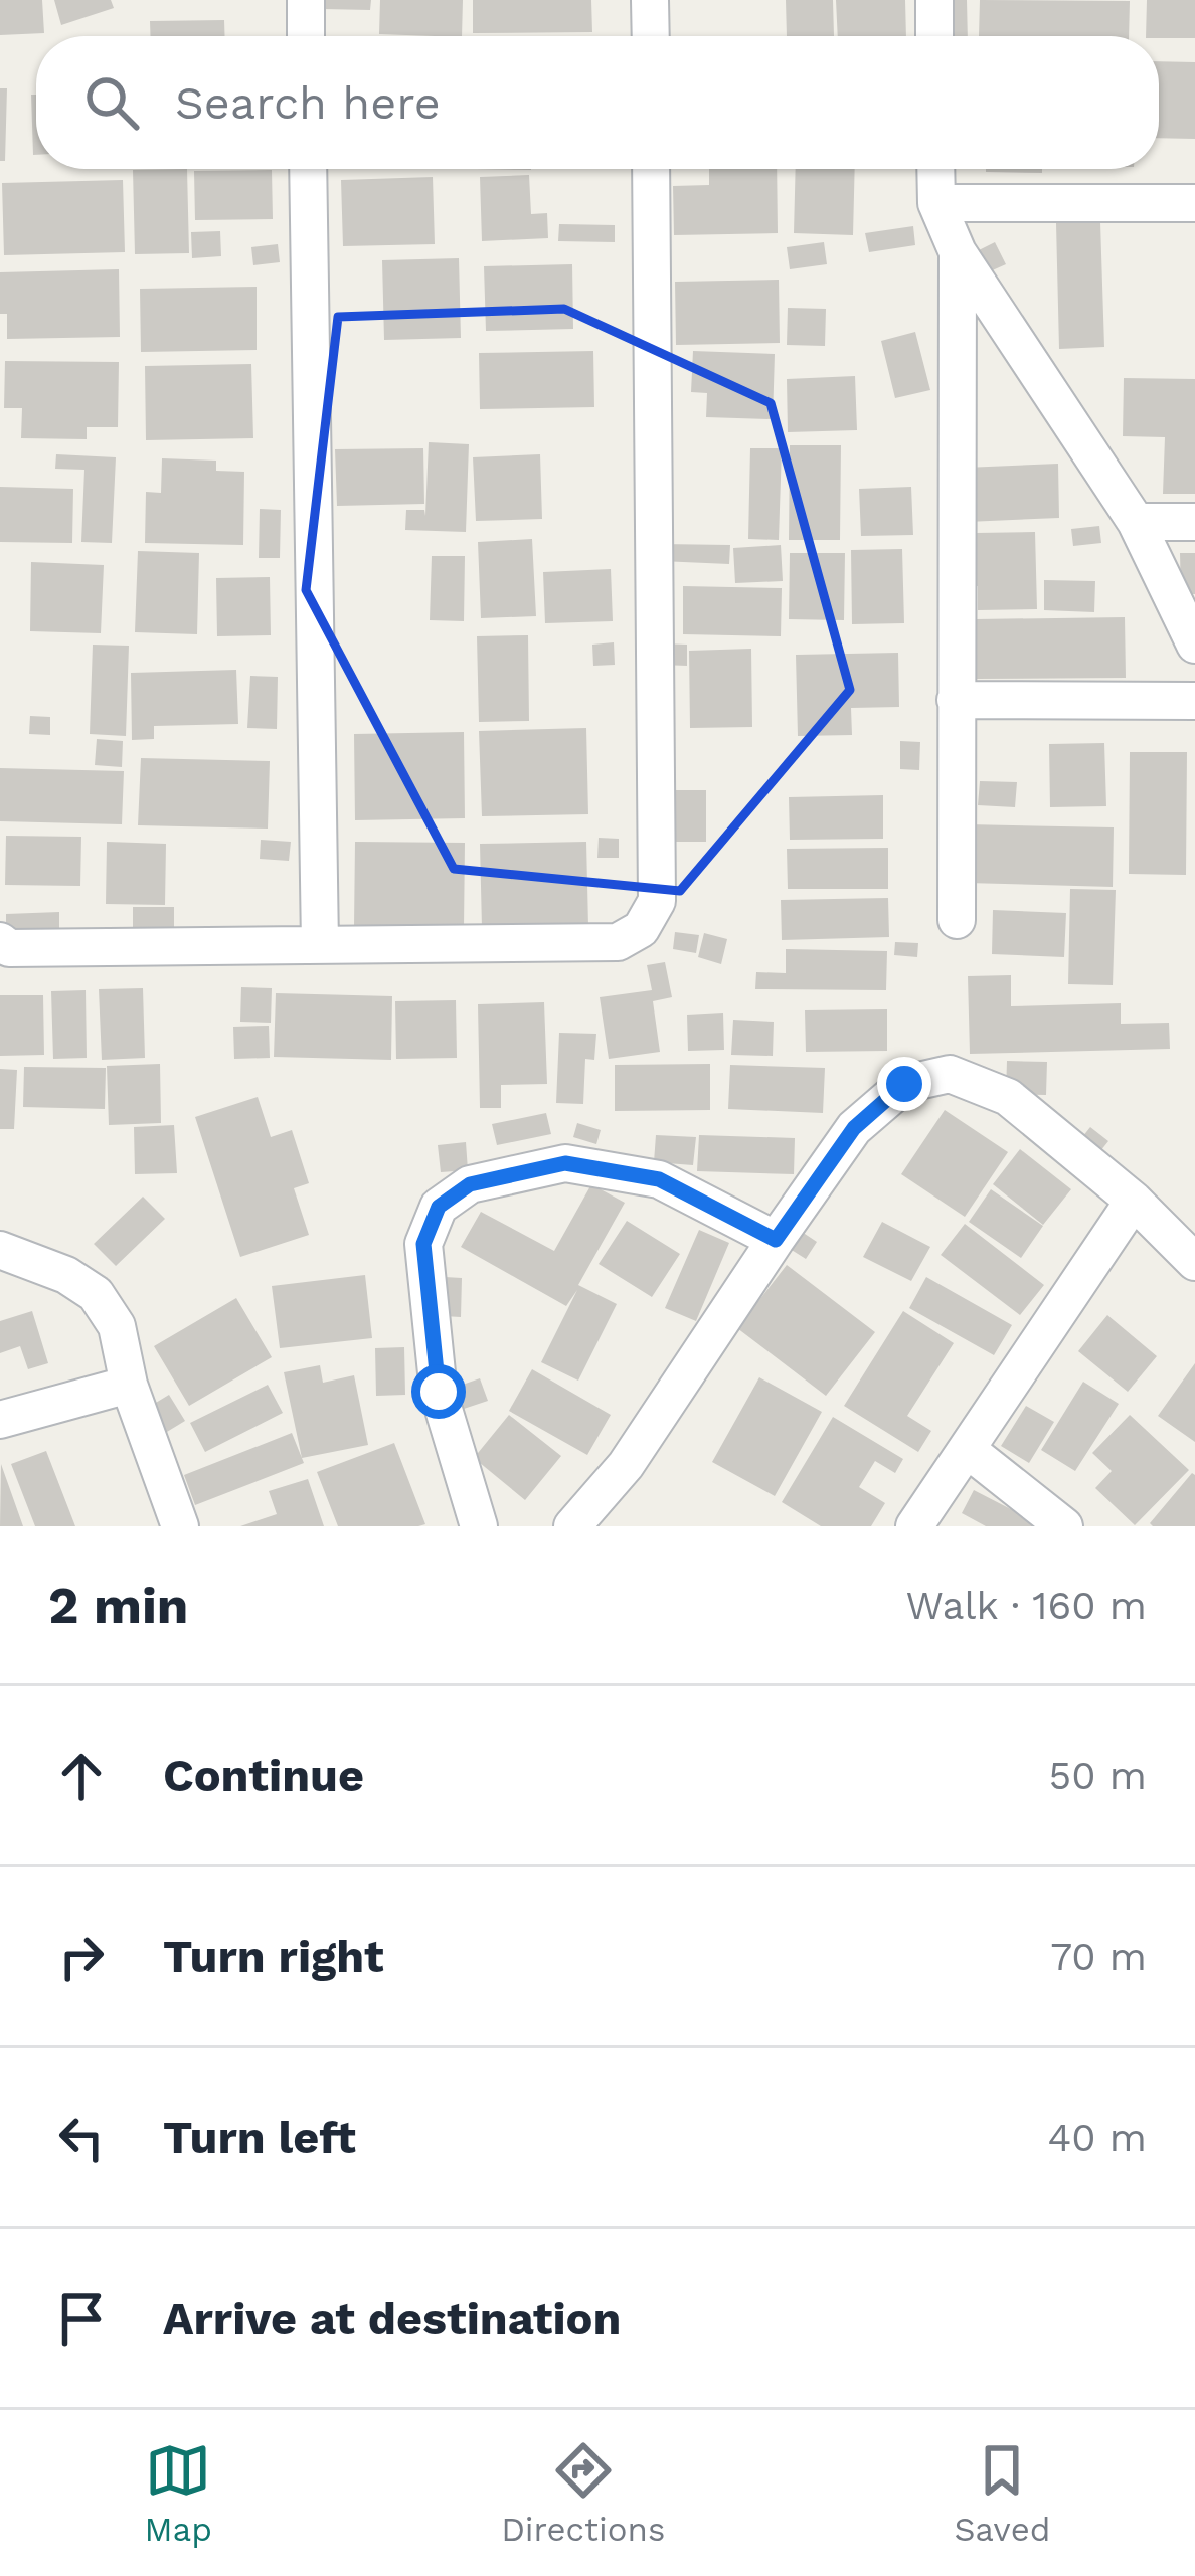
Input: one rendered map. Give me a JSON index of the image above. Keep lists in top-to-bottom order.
{
  "page": {
    "search": "Search here",
    "heading": ["2 min", "Walk · 160 m"],
    "list": [
      ["Continue", "50 m"],
      ["Turn right", "70 m"],
      ["Turn left", "40 m"],
      "Arrive at destination"
    ],
    "nav": ["Map", "Directions", "Saved"]
  }
}
